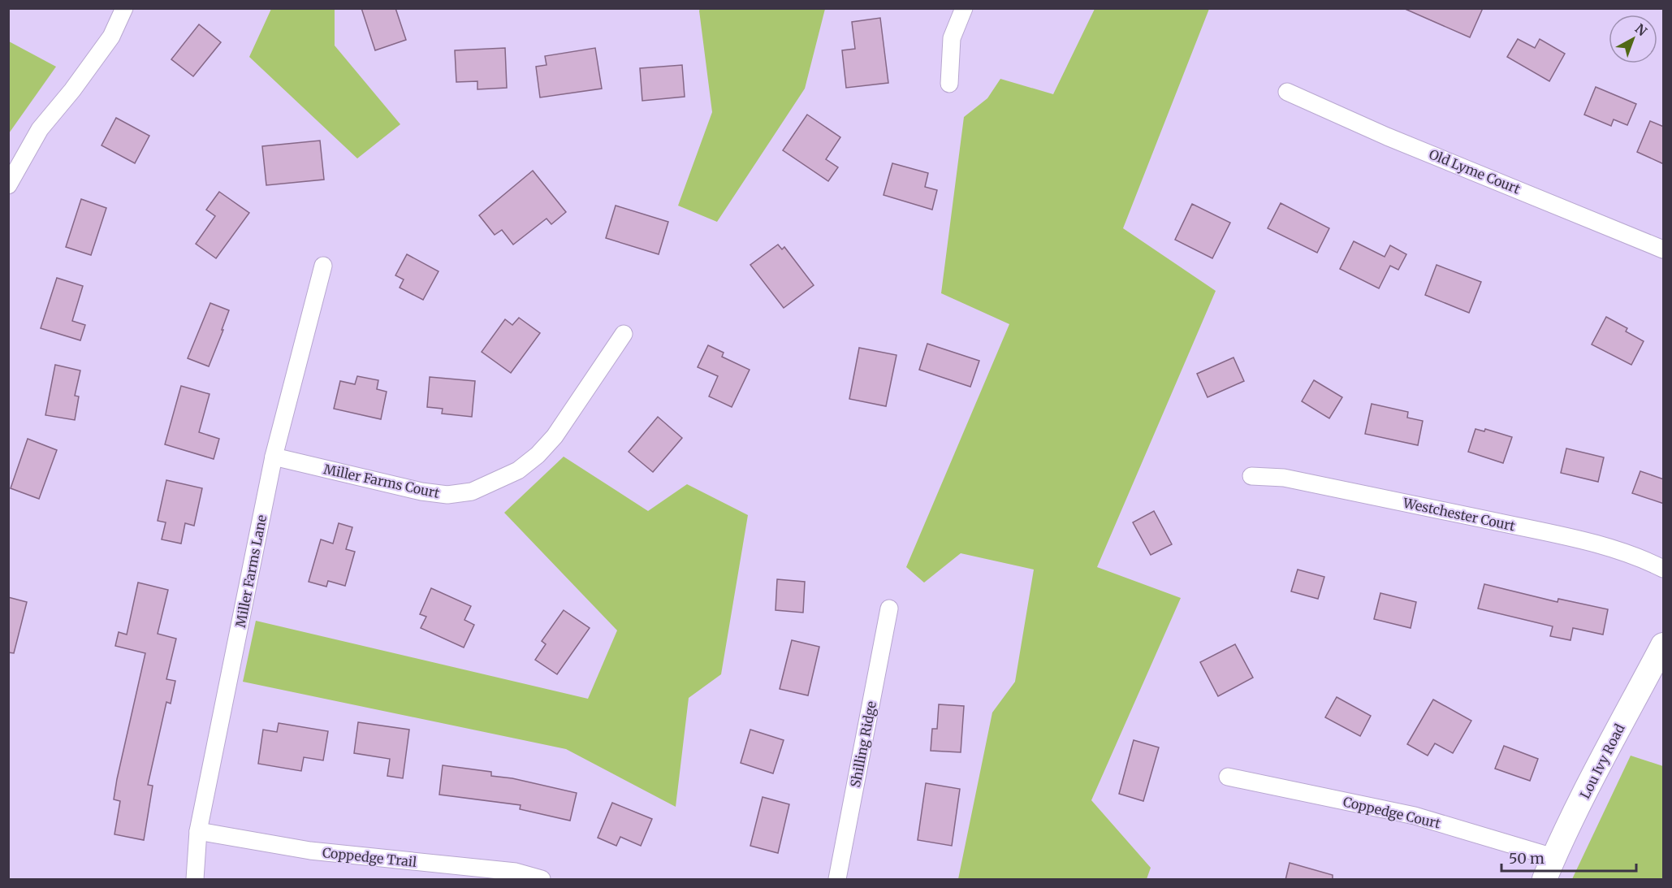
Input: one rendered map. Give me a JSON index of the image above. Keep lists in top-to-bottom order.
{
  "streets": {
    "street": [
      "Old Lyme Court",
      "Miller Farms Court",
      "Westchester Court",
      "Miller Farms Lane",
      "Shilling Ridge",
      "Lou Ivy Road",
      "Coppedge Court",
      "Coppedge Trail"
    ]
  },
  "crossings": [
    ["Miller Farms Court", "Miller Farms Lane"],
    ["Miller Farms Lane", "Coppedge Trail"],
    ["Lou Ivy Road", "Coppedge Court"]
  ],
  "scale_bar": "50 m",
  "north": "top right"
}
